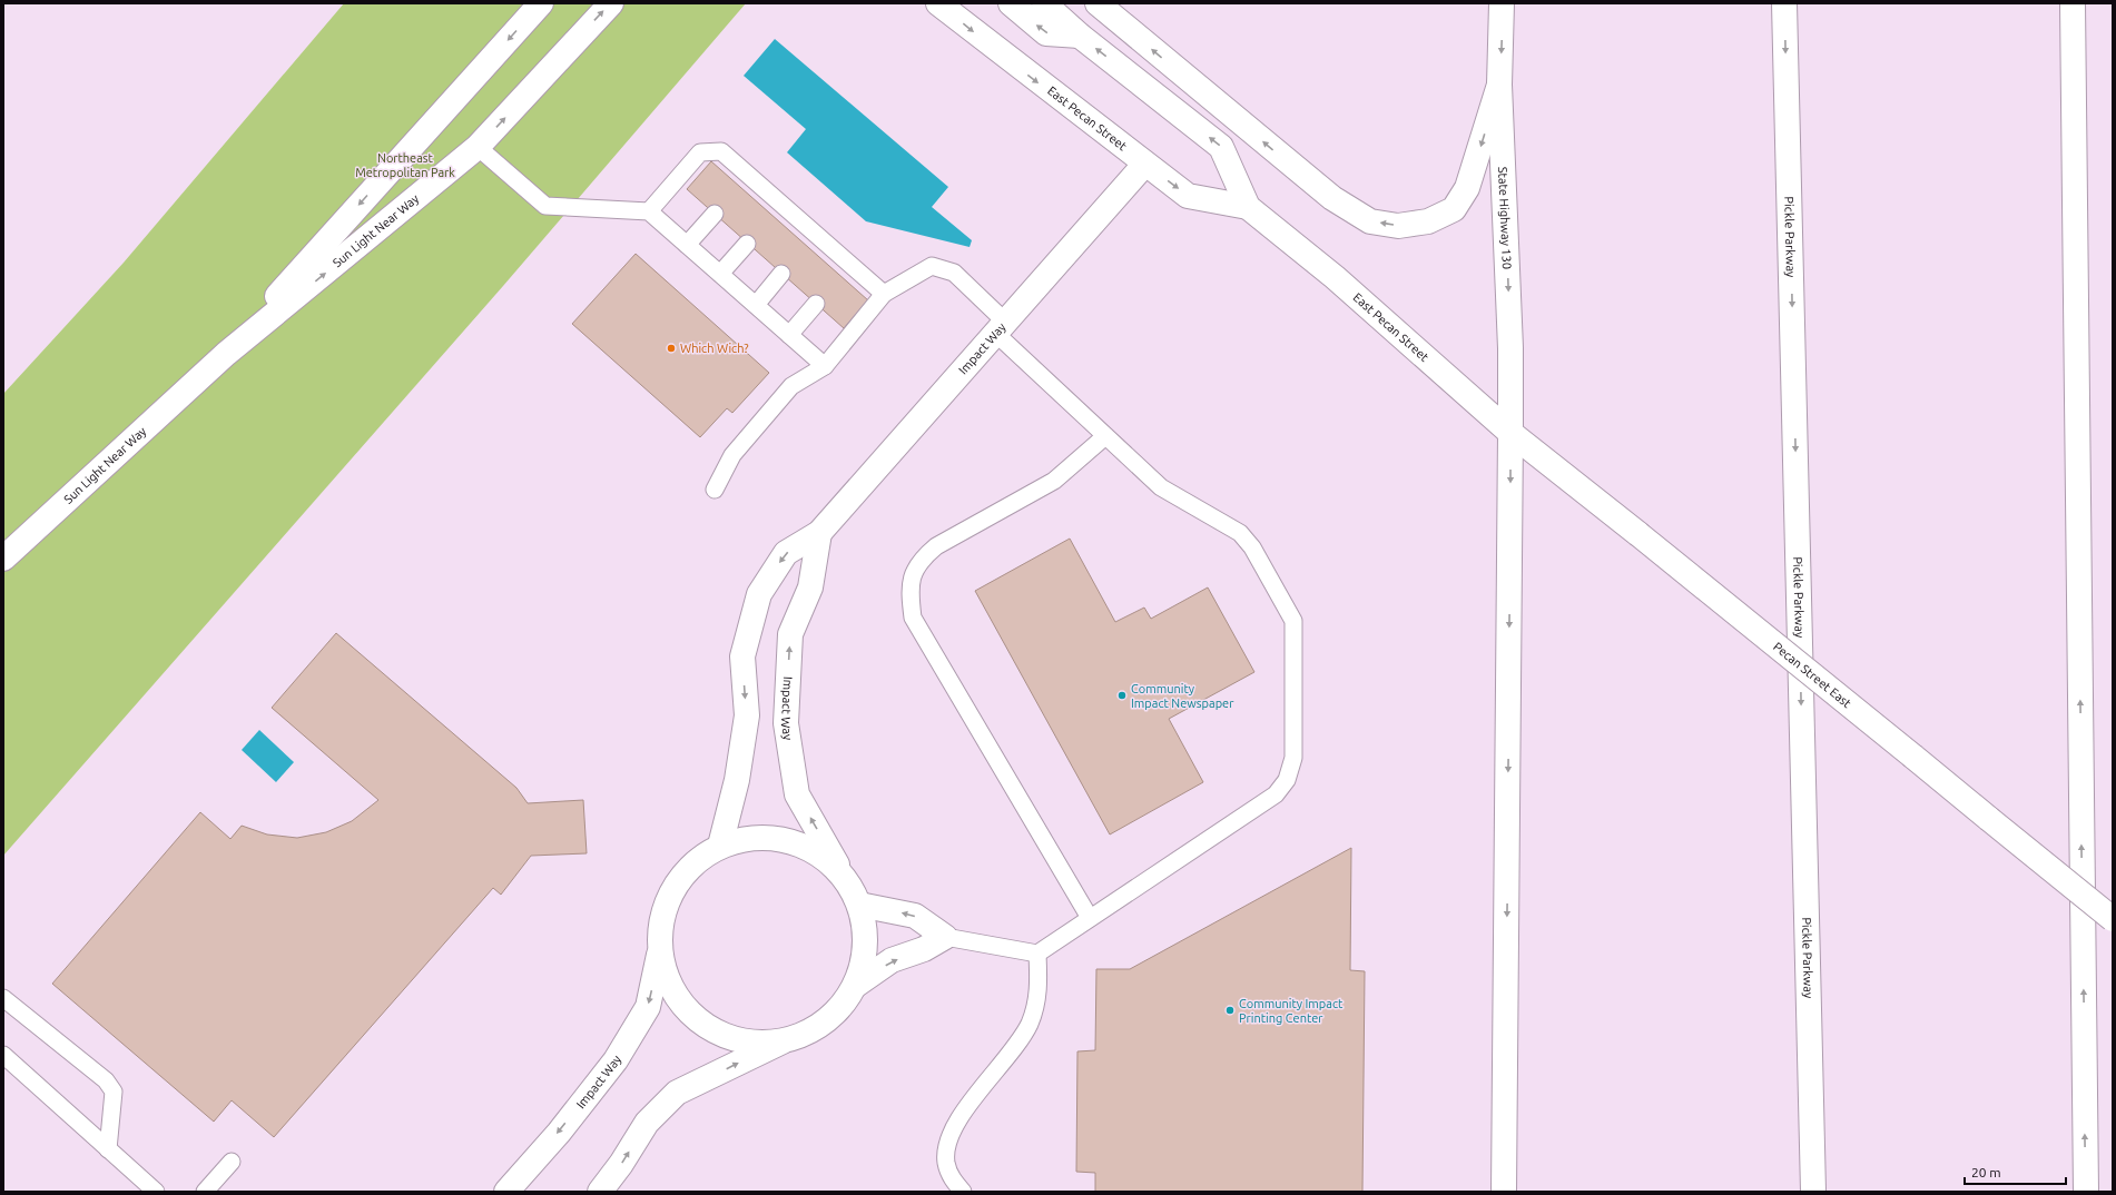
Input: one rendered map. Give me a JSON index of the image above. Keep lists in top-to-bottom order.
{
  "streets": {
    "main road": [
      "East Pecan Street",
      "State Highway 130",
      "Sun Light Near Way",
      "Pickle Parkway",
      "Impact Way",
      "Pecan Street East"
    ]
  },
  "crossings": [
    ["East Pecan Street", "State Highway 130"],
    ["East Pecan Street", "Impact Way"],
    ["East Pecan Street", "Pecan Street East"],
    ["State Highway 130", "Pecan Street East"]
  ],
  "one_way": ["State Highway 130", "Pickle Parkway"],
  "parks": ["Northeast Metropolitan Park"],
  "places": ["Which Wich?", "Community Impact Newspaper", "Community Impact Printing Center"],
  "scale_bar": "20 m"
}
